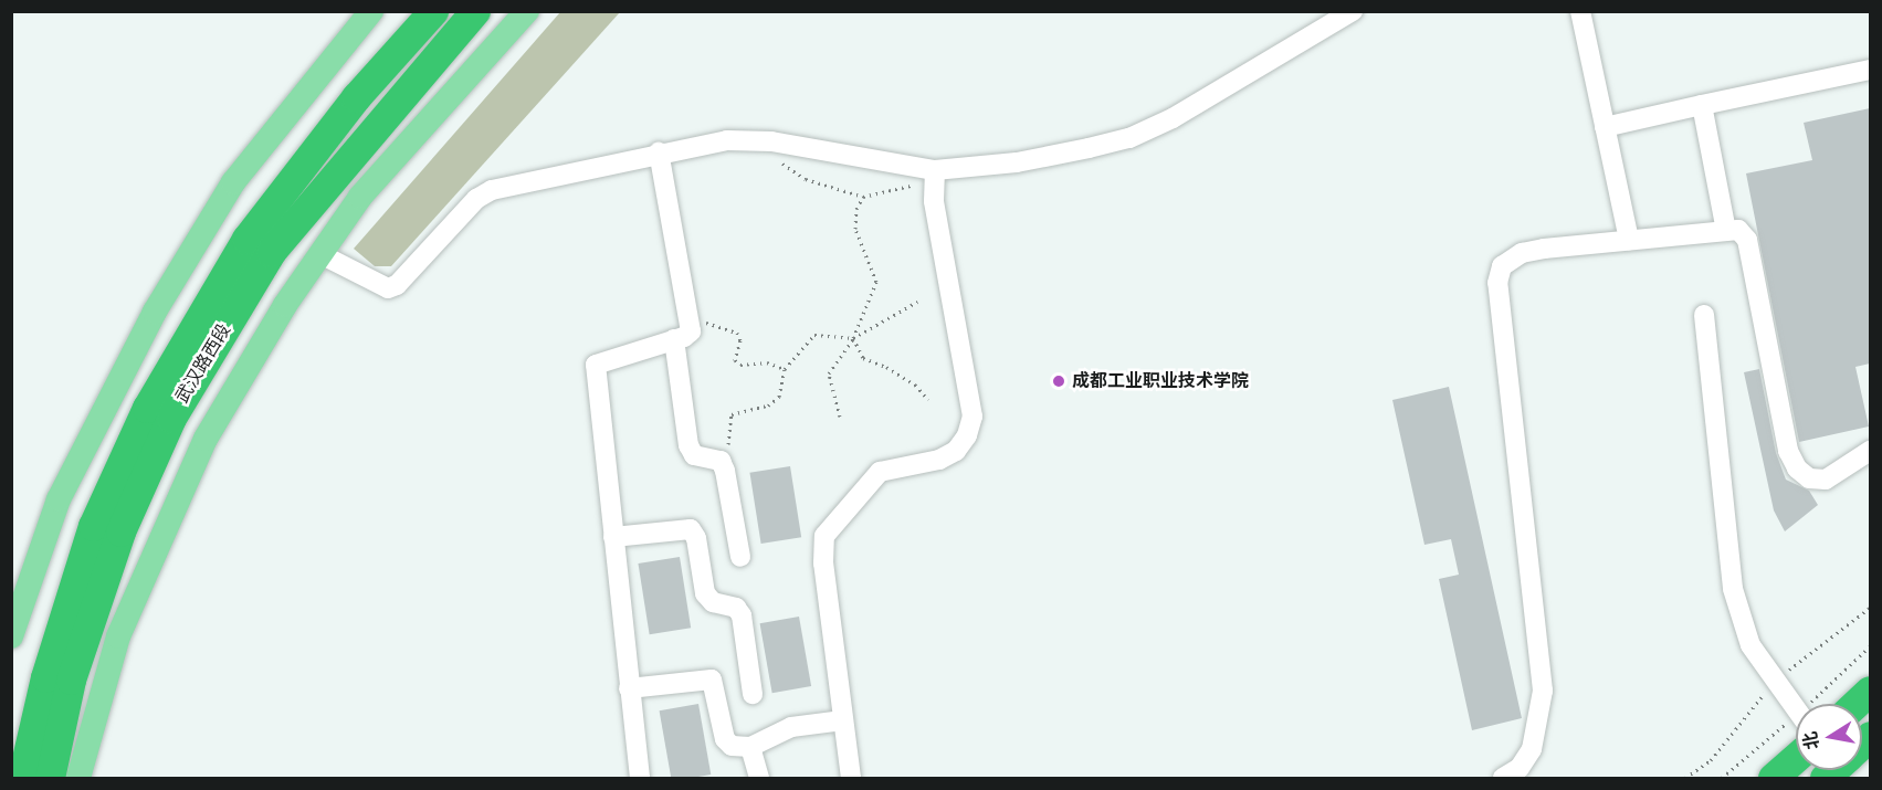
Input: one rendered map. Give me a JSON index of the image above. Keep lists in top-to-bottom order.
{
  "streets": {
    "highway": ["武汉路西段"]
  },
  "places": ["成都工业职业技术学院"],
  "north": "left"
}
